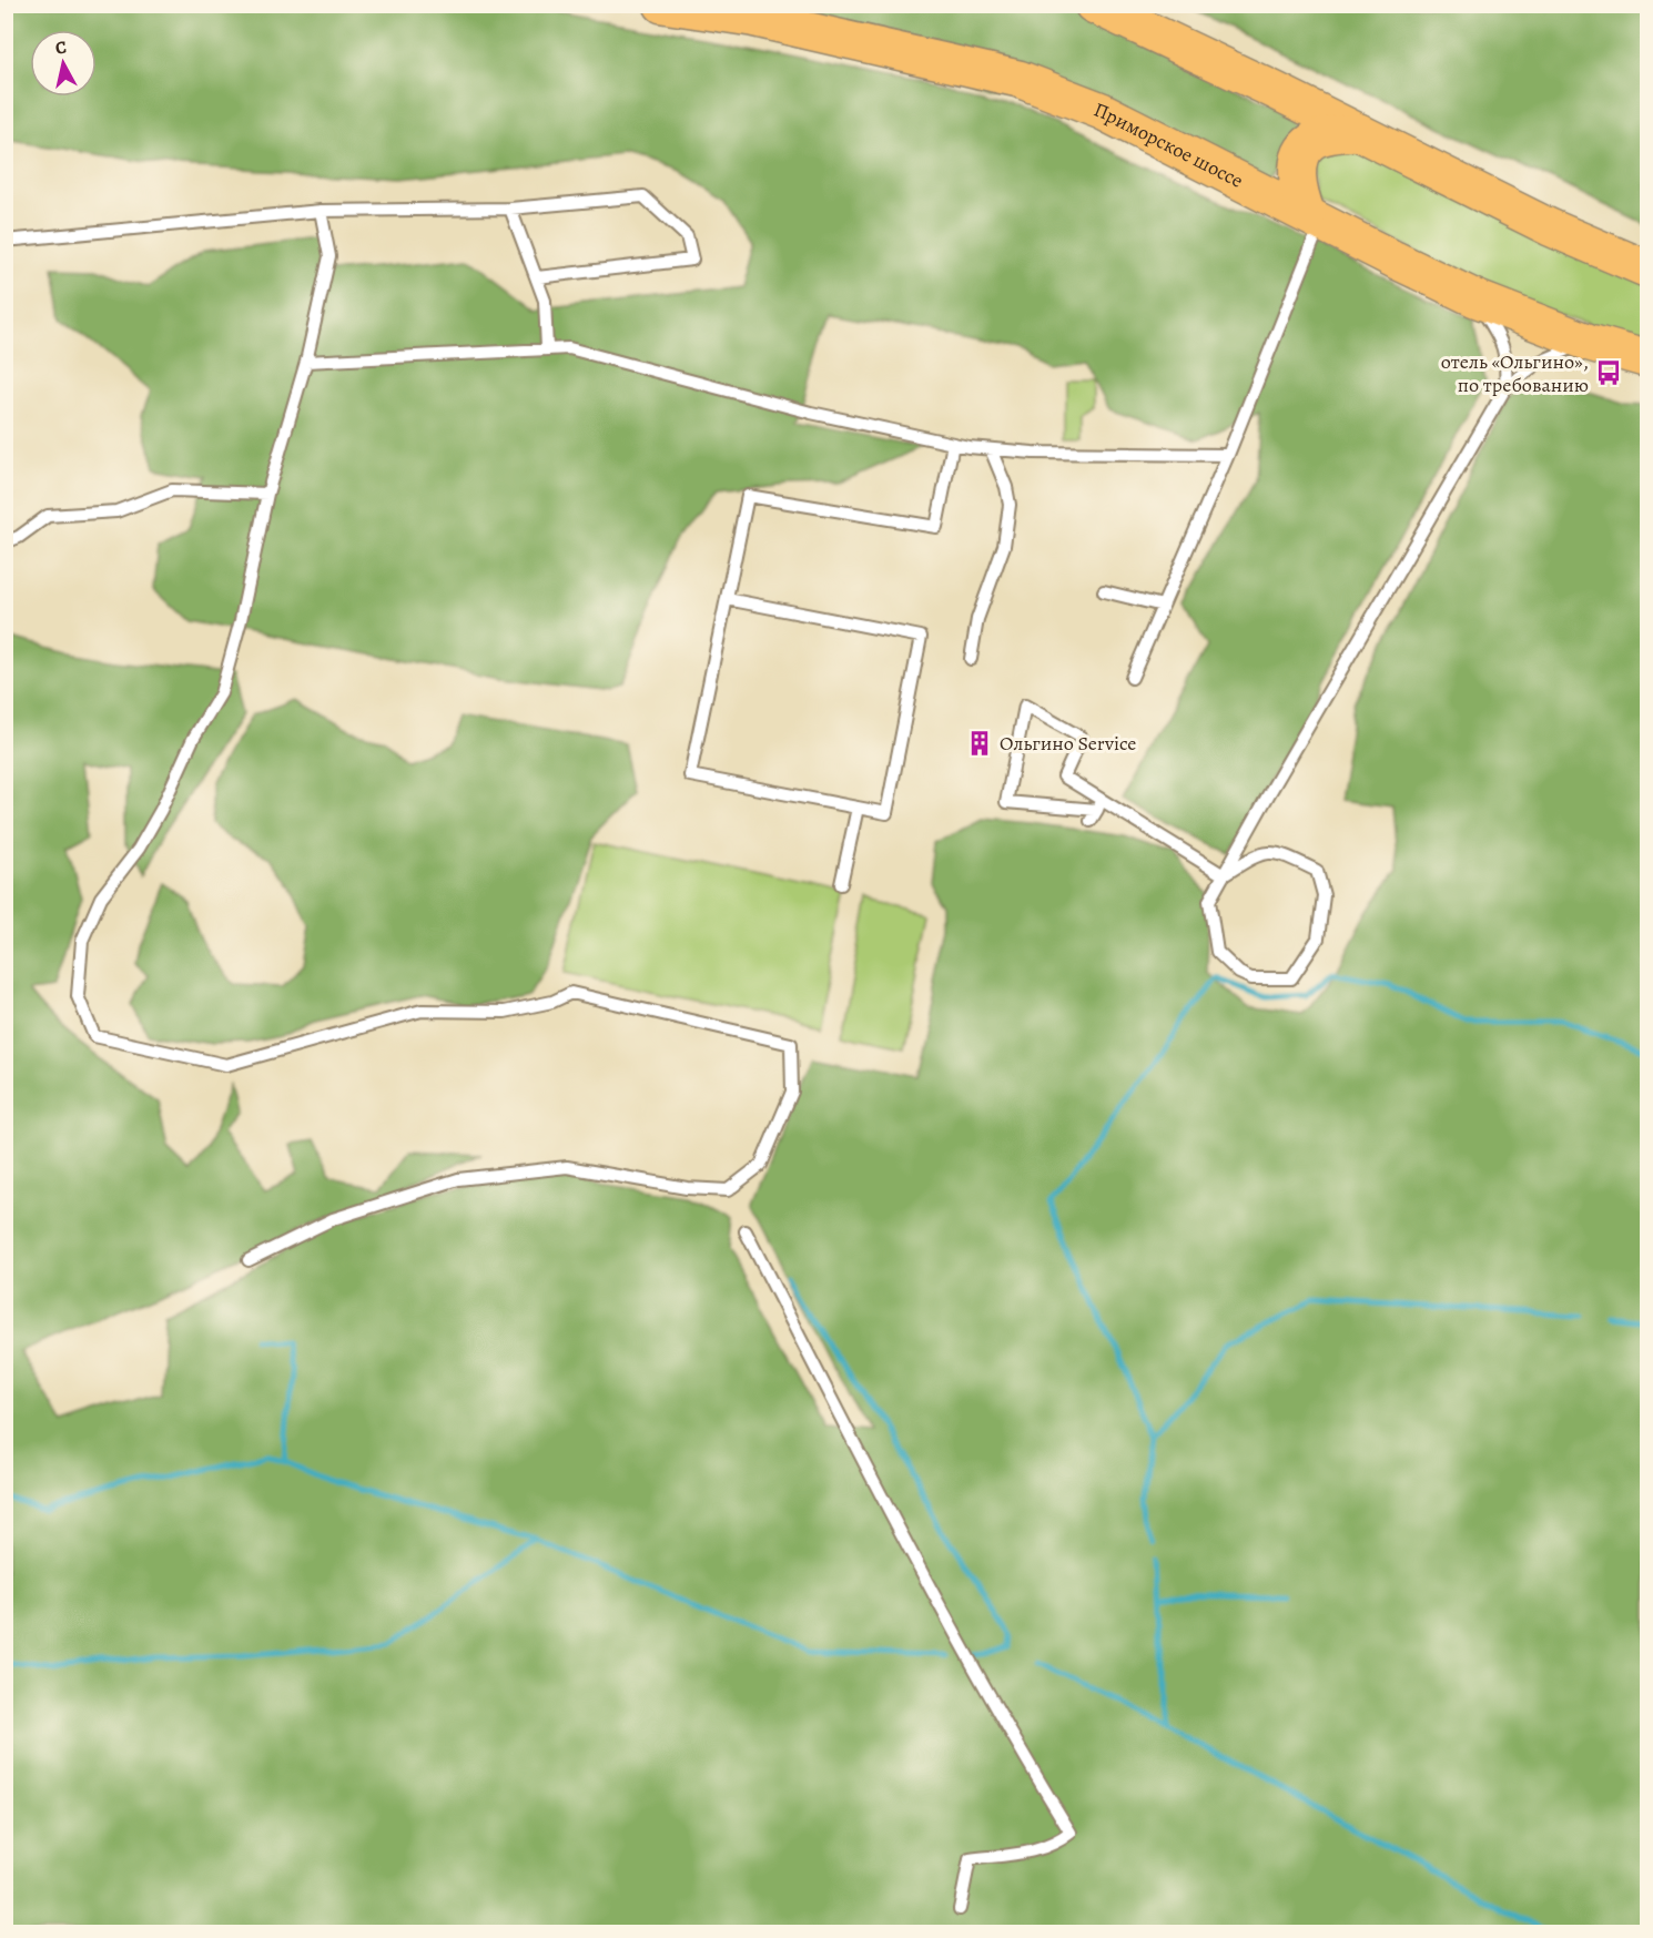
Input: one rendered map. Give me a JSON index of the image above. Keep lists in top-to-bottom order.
{
  "streets": {
    "main road": ["Приморское шоссе"]
  },
  "places": {
    "bus stop": ["отель «Ольгино», по требованию"],
    "building": ["Ольгино Service"]
  },
  "north": "top"
}
